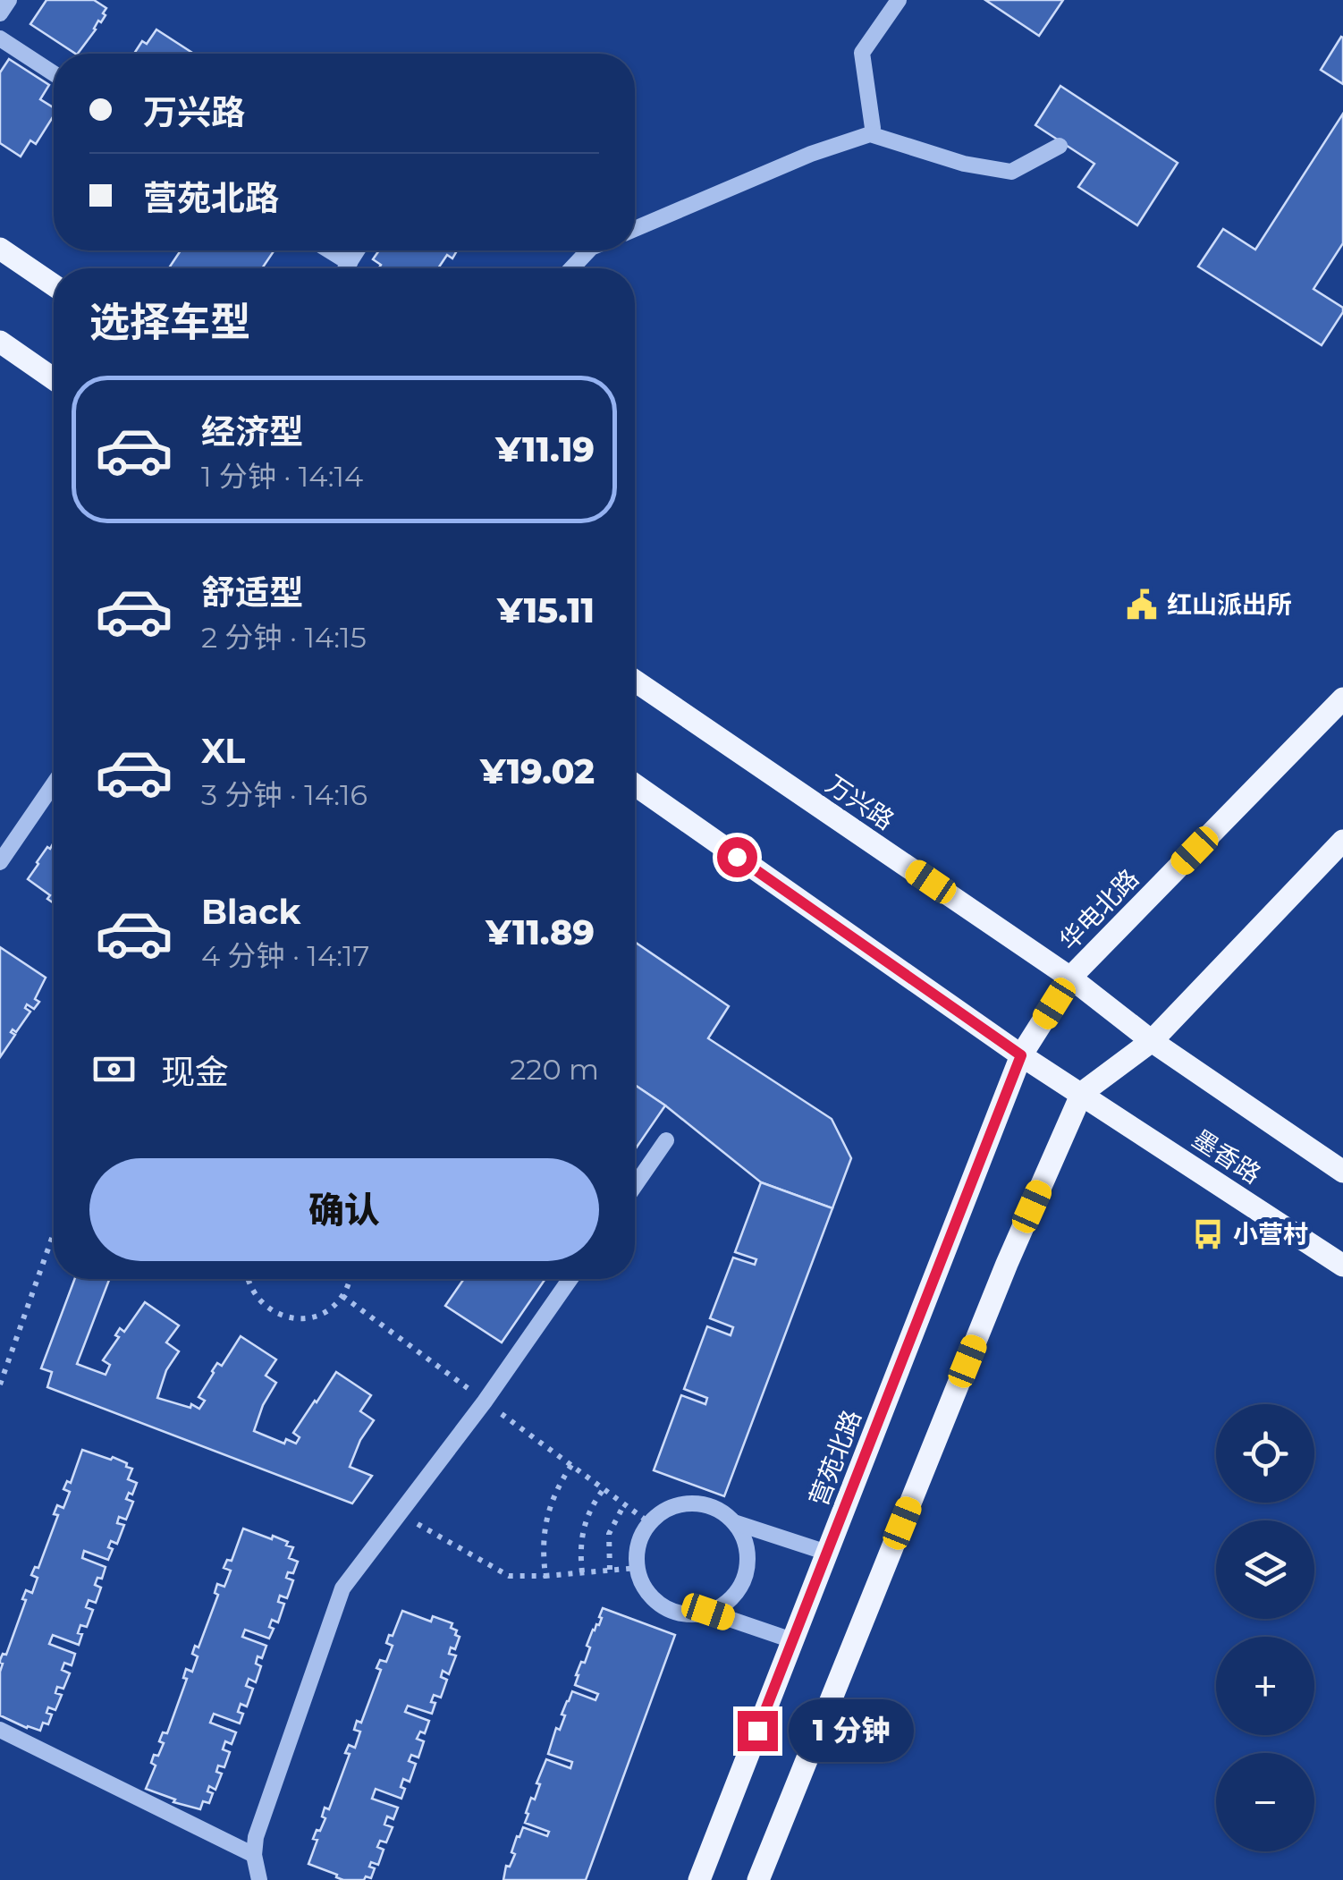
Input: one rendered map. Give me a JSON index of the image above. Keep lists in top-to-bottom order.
{
  "streets": {
    "main road": [
      "万兴路",
      "华电北路",
      "墨香路",
      "营苑北路"
    ]
  },
  "crossings": [
    ["万兴路", "华电北路"],
    ["华电北路", "墨香路"],
    ["华电北路", "营苑北路"],
    ["墨香路", "营苑北路"]
  ],
  "places": {
    "public building": ["红山派出所"],
    "bus stop": ["小营村"]
  },
  "page": {
    "banner": ["万兴路", "营苑北路"],
    "heading": "选择车型",
    "list": [
      {
        "name": "经济型",
        "note": "1 分钟 · 14:14",
        "value": "¥11.19"
      },
      {
        "name": "舒适型",
        "note": "2 分钟 · 14:15",
        "value": "¥15.11"
      },
      {
        "name": "XL",
        "note": "3 分钟 · 14:16",
        "value": "¥19.02"
      },
      {
        "name": "Black",
        "note": "4 分钟 · 14:17",
        "value": "¥11.89"
      }
    ],
    "pay": ["现金", "220 m"],
    "buttons": "确认",
    "map_buttons": ["+", "−"],
    "bubble": "1 分钟"
  }
}
